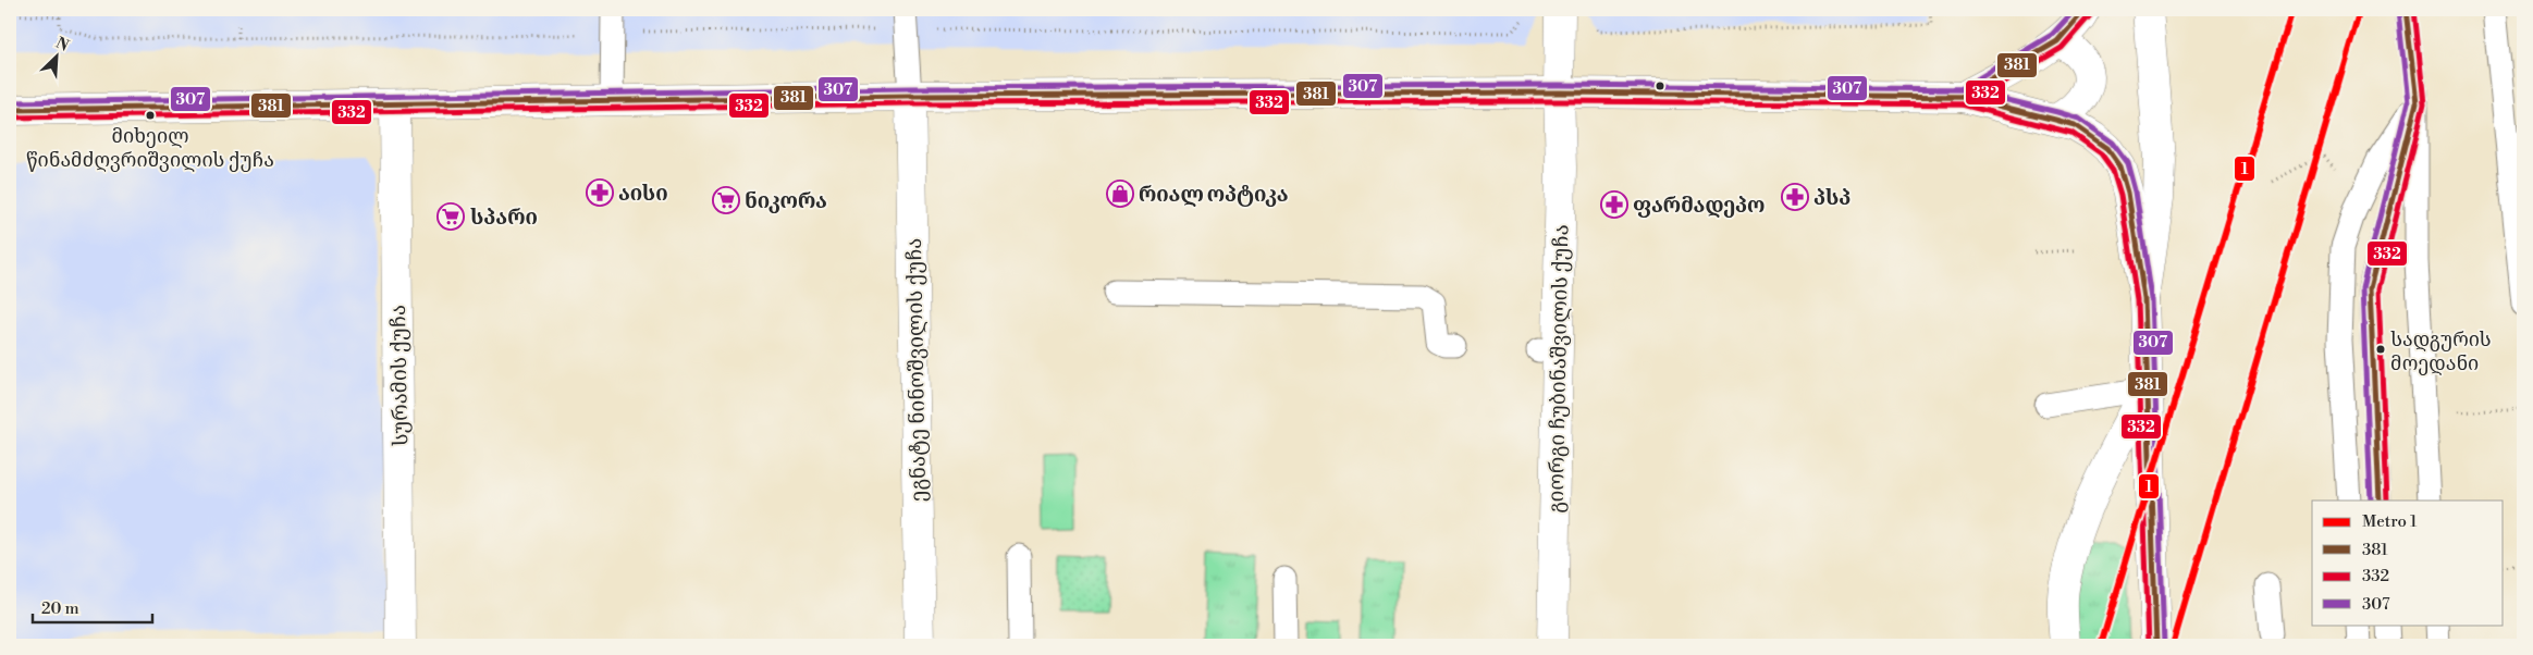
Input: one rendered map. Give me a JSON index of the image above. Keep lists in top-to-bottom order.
{
  "streets": {
    "main road": ["გიორგი ჩუბინაშვილის ქუჩა", "ეგნატე ნინოშვილის ქუჩა", "სურამის ქუჩა"]
  },
  "places": {
    "other": ["მიხეილ წინამძღვრიშვილის ქუჩა", "სადგურის მოედანი"],
    "pharmacy": ["აისი", "პსპ", "ფარმადეპო"],
    "shop": ["რიალ ოპტიკა"],
    "supermarket": ["ნიკორა", "სპარი"]
  },
  "lines": [
    "metro line 1",
    "transit line 381",
    "transit line 332",
    "transit line 307"
  ],
  "legend": [
    "Metro 1",
    "381",
    "332",
    "307"
  ],
  "scale_bar": "20 m",
  "north": "top right"
}
